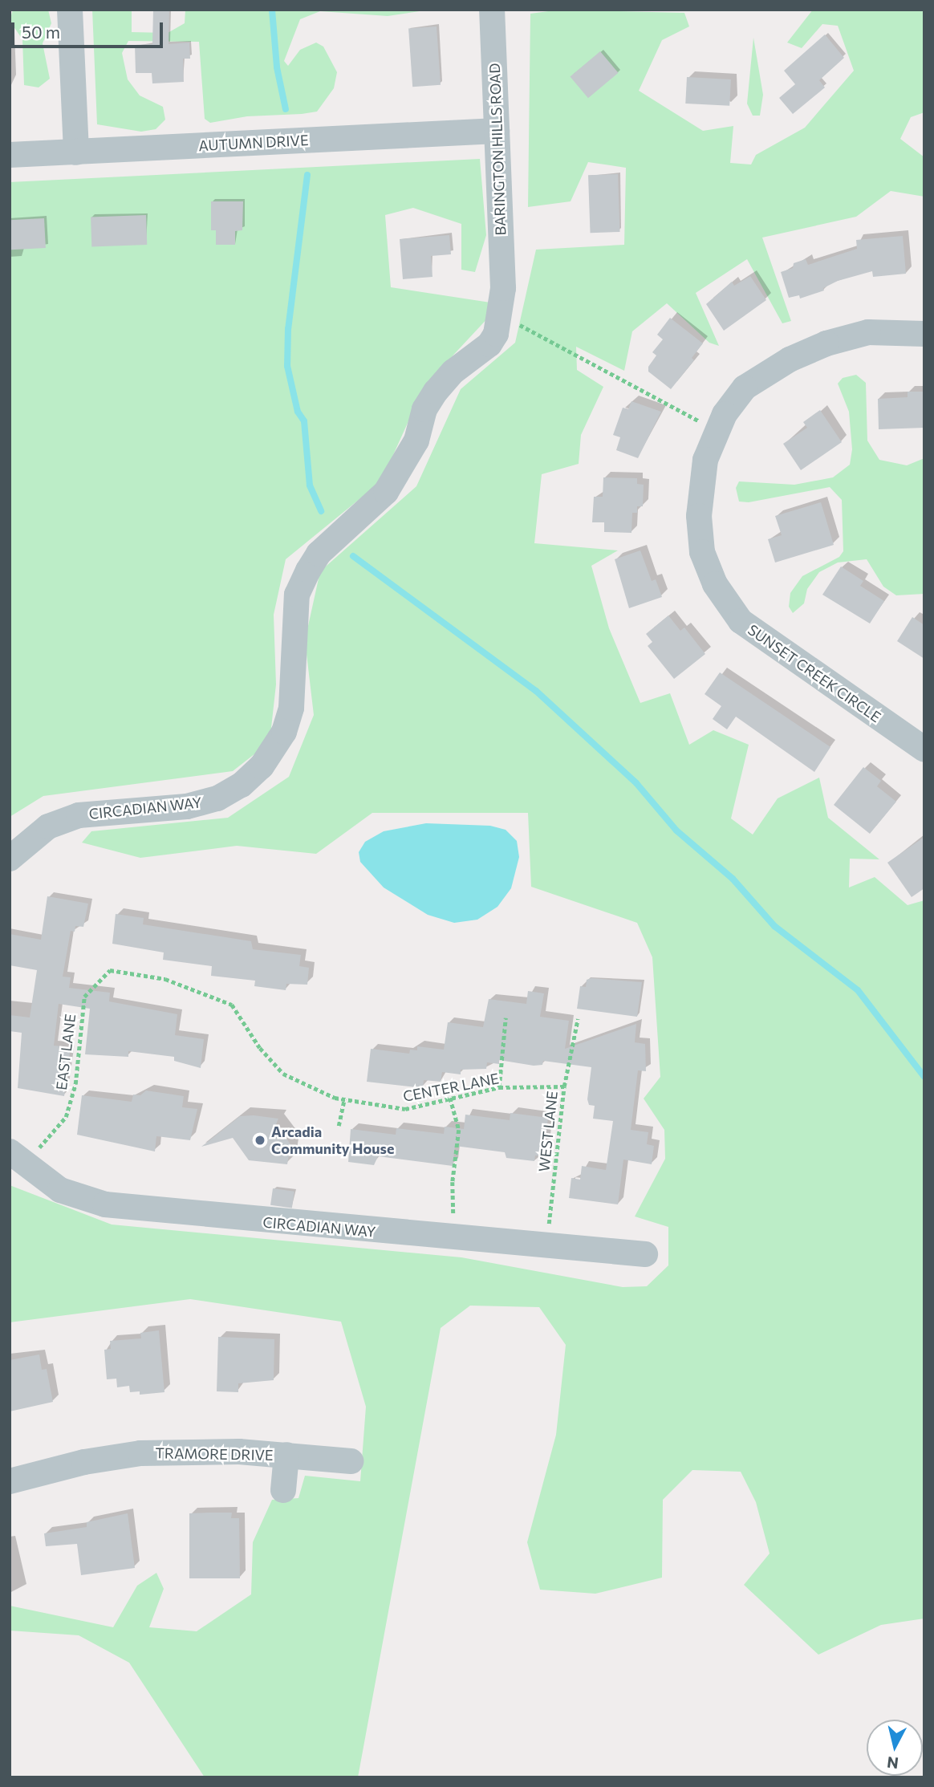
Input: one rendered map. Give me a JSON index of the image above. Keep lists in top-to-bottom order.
{
  "streets": {
    "street": [
      "AUTUMN DRIVE",
      "BARINGTON HILLS ROAD",
      "SUNSET CREEK CIRCLE",
      "CIRCADIAN WAY",
      "TRAMORE DRIVE"
    ],
    "path": ["EAST LANE", "CENTER LANE", "WEST LANE"]
  },
  "crossings": [
    ["AUTUMN DRIVE", "BARINGTON HILLS ROAD"],
    ["BARINGTON HILLS ROAD", "CIRCADIAN WAY"],
    ["CIRCADIAN WAY", "EAST LANE"],
    ["CIRCADIAN WAY", "WEST LANE"],
    ["EAST LANE", "CENTER LANE"],
    ["CENTER LANE", "WEST LANE"]
  ],
  "places": ["Arcadia Community House"],
  "scale_bar": "50 m",
  "north": "bottom"
}
